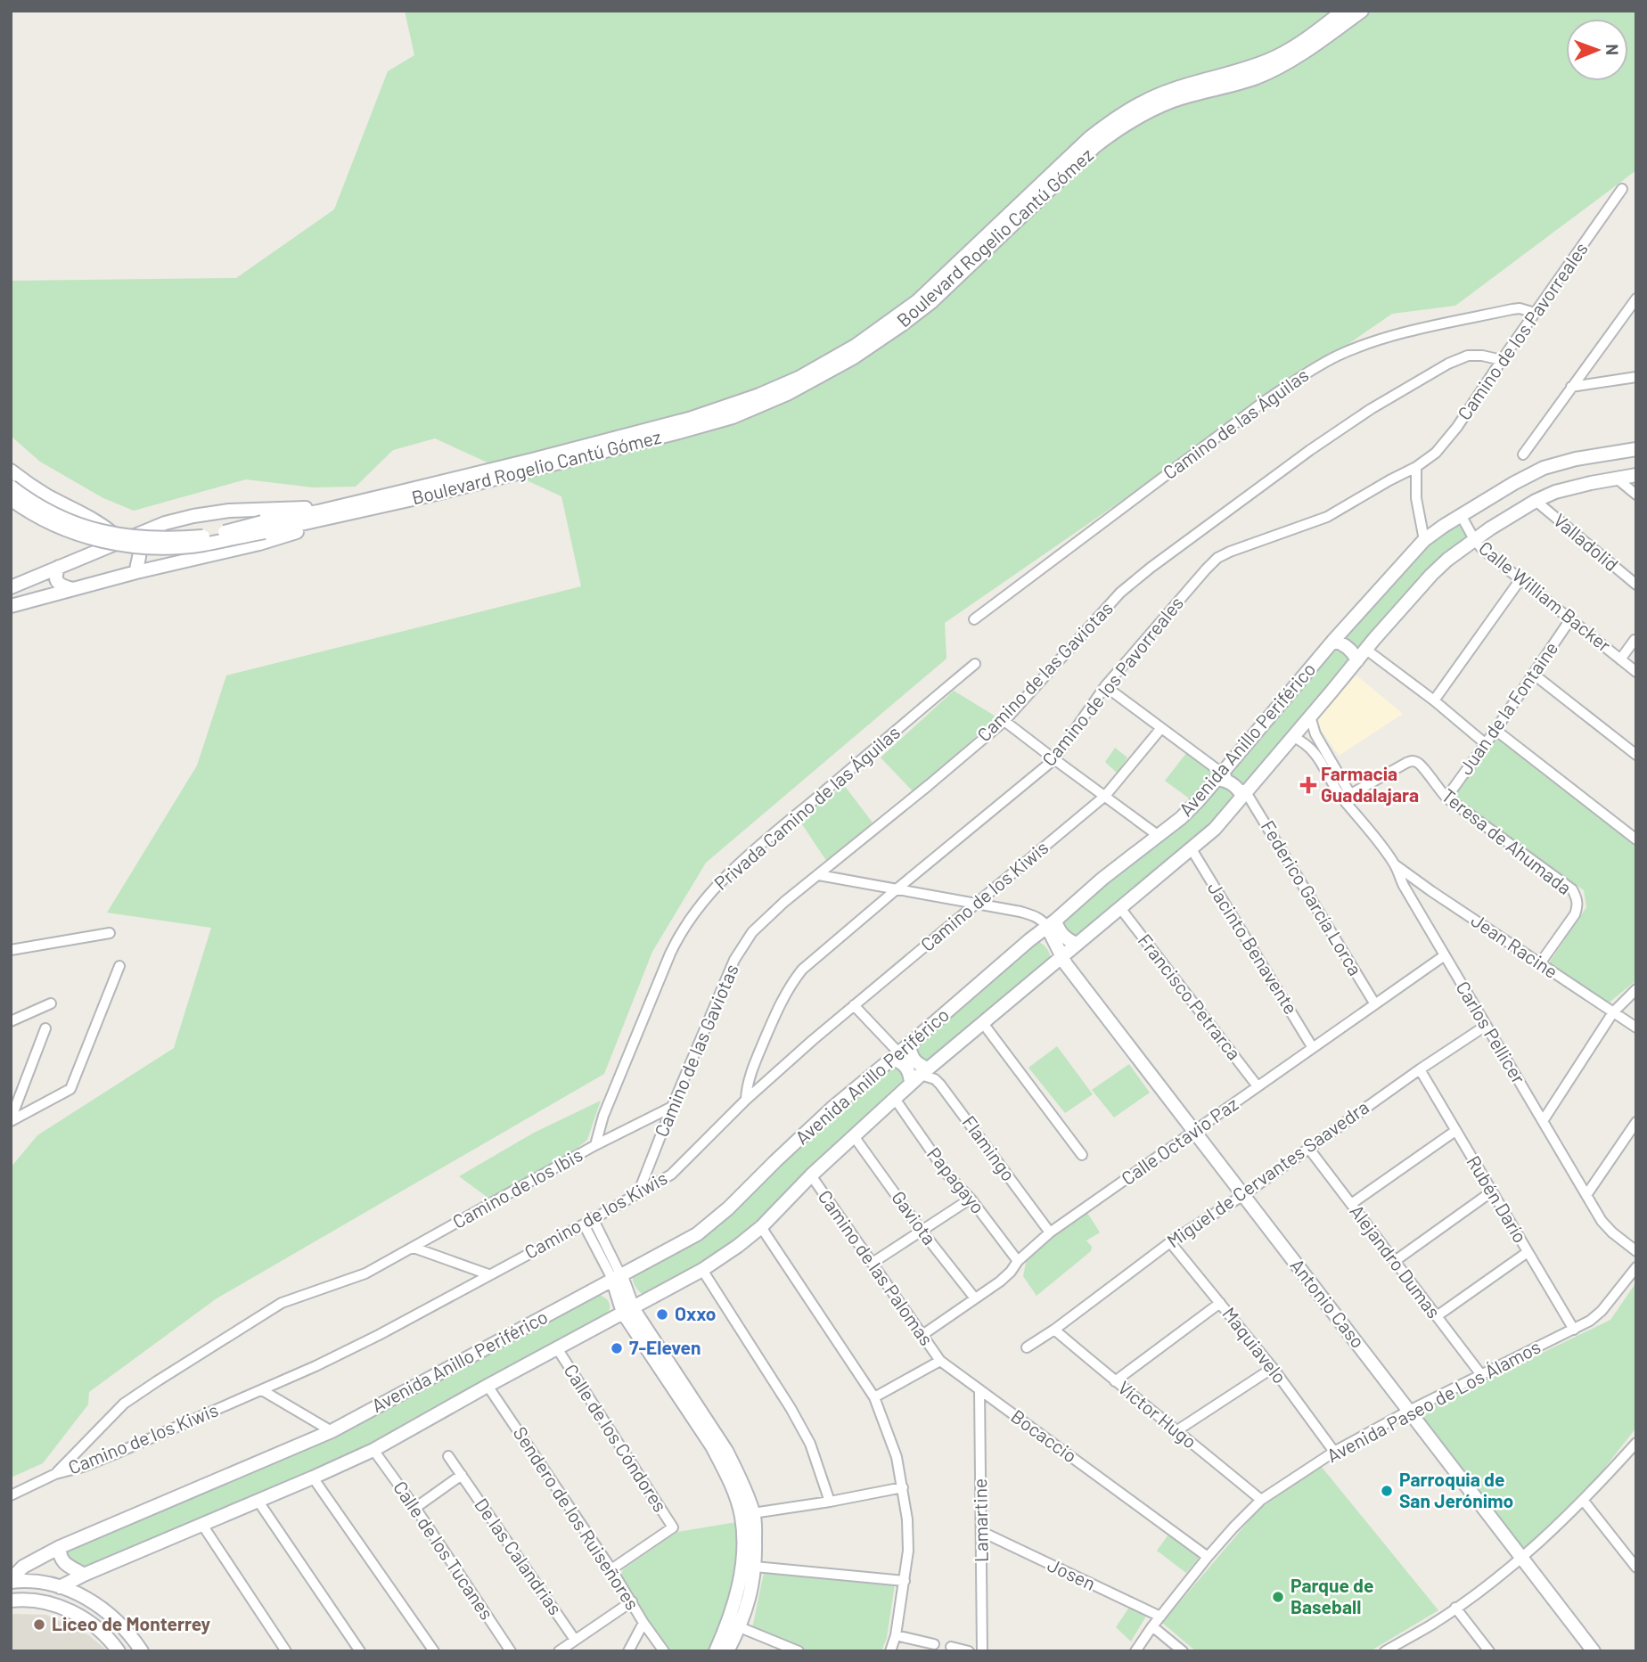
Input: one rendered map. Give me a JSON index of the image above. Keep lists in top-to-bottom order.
{
  "streets": {
    "street": [
      "Boulevard Rogelio Cantú Gómez",
      "Camino de los Pavorreales",
      "Camino de las Águilas",
      "Valladolid",
      "Calle William Backer",
      "Camino de las Gaviotas",
      "Juan de la Fontaine",
      "Avenida Anillo Periférico",
      "Privada Camino de las Águilas",
      "Teresa de Ahumada",
      "Camino de los Kiwis",
      "Federico García Lorca",
      "Jean Racine",
      "Jacinto Benavente",
      "Francisco Petrarca",
      "Carlos Pellicer",
      "Calle Octavio Paz",
      "Flamingo",
      "Miguel de Cervantes Saavedra",
      "Papagayo",
      "Camino de los Ibis",
      "Rubén Darío",
      "Gaviota",
      "Alejandro Dumas",
      "Camino de las Palomas",
      "Antonio Caso",
      "Maquiavelo",
      "Avenida Paseo de Los Álamos",
      "Víctor Hugo",
      "Bocaccio",
      "Calle de los Cóndores",
      "Sendero de los Ruiseñores",
      "Lamartine",
      "Calle de los Tucanes",
      "De las Calandrias",
      "Josen"
    ]
  },
  "crossings": [
    ["Camino de los Pavorreales", "Camino de las Águilas"],
    ["Camino de los Pavorreales", "Camino de las Gaviotas"],
    ["Camino de los Pavorreales", "Camino de los Kiwis"],
    ["Valladolid", "Avenida Anillo Periférico"],
    ["Calle William Backer", "Juan de la Fontaine"],
    ["Calle William Backer", "Avenida Anillo Periférico"],
    ["Camino de las Gaviotas", "Camino de los Kiwis"],
    ["Camino de las Gaviotas", "Camino de los Ibis"],
    ["Juan de la Fontaine", "Teresa de Ahumada"],
    ["Avenida Anillo Periférico", "Federico García Lorca"],
    ["Avenida Anillo Periférico", "Jacinto Benavente"],
    ["Avenida Anillo Periférico", "Francisco Petrarca"],
    ["Avenida Anillo Periférico", "Carlos Pellicer"],
    ["Avenida Anillo Periférico", "Flamingo"],
    ["Avenida Anillo Periférico", "Papagayo"],
    ["Avenida Anillo Periférico", "Gaviota"],
    ["Avenida Anillo Periférico", "Camino de las Palomas"],
    ["Avenida Anillo Periférico", "Antonio Caso"],
    ["Avenida Anillo Periférico", "Calle de los Cóndores"],
    ["Avenida Anillo Periférico", "Sendero de los Ruiseñores"],
    ["Avenida Anillo Periférico", "Calle de los Tucanes"],
    ["Privada Camino de las Águilas", "Camino de los Ibis"],
    ["Teresa de Ahumada", "Jean Racine"],
    ["Teresa de Ahumada", "Carlos Pellicer"],
    ["Camino de los Kiwis", "Camino de los Ibis"],
    ["Federico García Lorca", "Calle Octavio Paz"],
    ["Jean Racine", "Carlos Pellicer"],
    ["Jacinto Benavente", "Calle Octavio Paz"],
    ["Francisco Petrarca", "Calle Octavio Paz"],
    ["Carlos Pellicer", "Calle Octavio Paz"],
    ["Carlos Pellicer", "Miguel de Cervantes Saavedra"],
    ["Calle Octavio Paz", "Flamingo"],
    ["Calle Octavio Paz", "Papagayo"],
    ["Calle Octavio Paz", "Gaviota"],
    ["Calle Octavio Paz", "Camino de las Palomas"],
    ["Calle Octavio Paz", "Antonio Caso"],
    ["Miguel de Cervantes Saavedra", "Rubén Darío"],
    ["Miguel de Cervantes Saavedra", "Alejandro Dumas"],
    ["Miguel de Cervantes Saavedra", "Antonio Caso"],
    ["Miguel de Cervantes Saavedra", "Maquiavelo"],
    ["Miguel de Cervantes Saavedra", "Víctor Hugo"],
    ["Rubén Darío", "Avenida Paseo de Los Álamos"],
    ["Alejandro Dumas", "Avenida Paseo de Los Álamos"],
    ["Camino de las Palomas", "Bocaccio"],
    ["Antonio Caso", "Avenida Paseo de Los Álamos"],
    ["Maquiavelo", "Avenida Paseo de Los Álamos"],
    ["Avenida Paseo de Los Álamos", "Víctor Hugo"],
    ["Avenida Paseo de Los Álamos", "Bocaccio"],
    ["Avenida Paseo de Los Álamos", "Josen"],
    ["Bocaccio", "Lamartine"],
    ["Calle de los Cóndores", "Sendero de los Ruiseñores"],
    ["Lamartine", "Josen"]
  ],
  "places": {
    "health": ["Farmacia Guadalajara"],
    "other": [
      "Oxxo",
      "7-Eleven",
      "Parroquia de San Jerónimo",
      "Parque de Baseball",
      "Liceo de Monterrey"
    ]
  },
  "north": "right"
}
